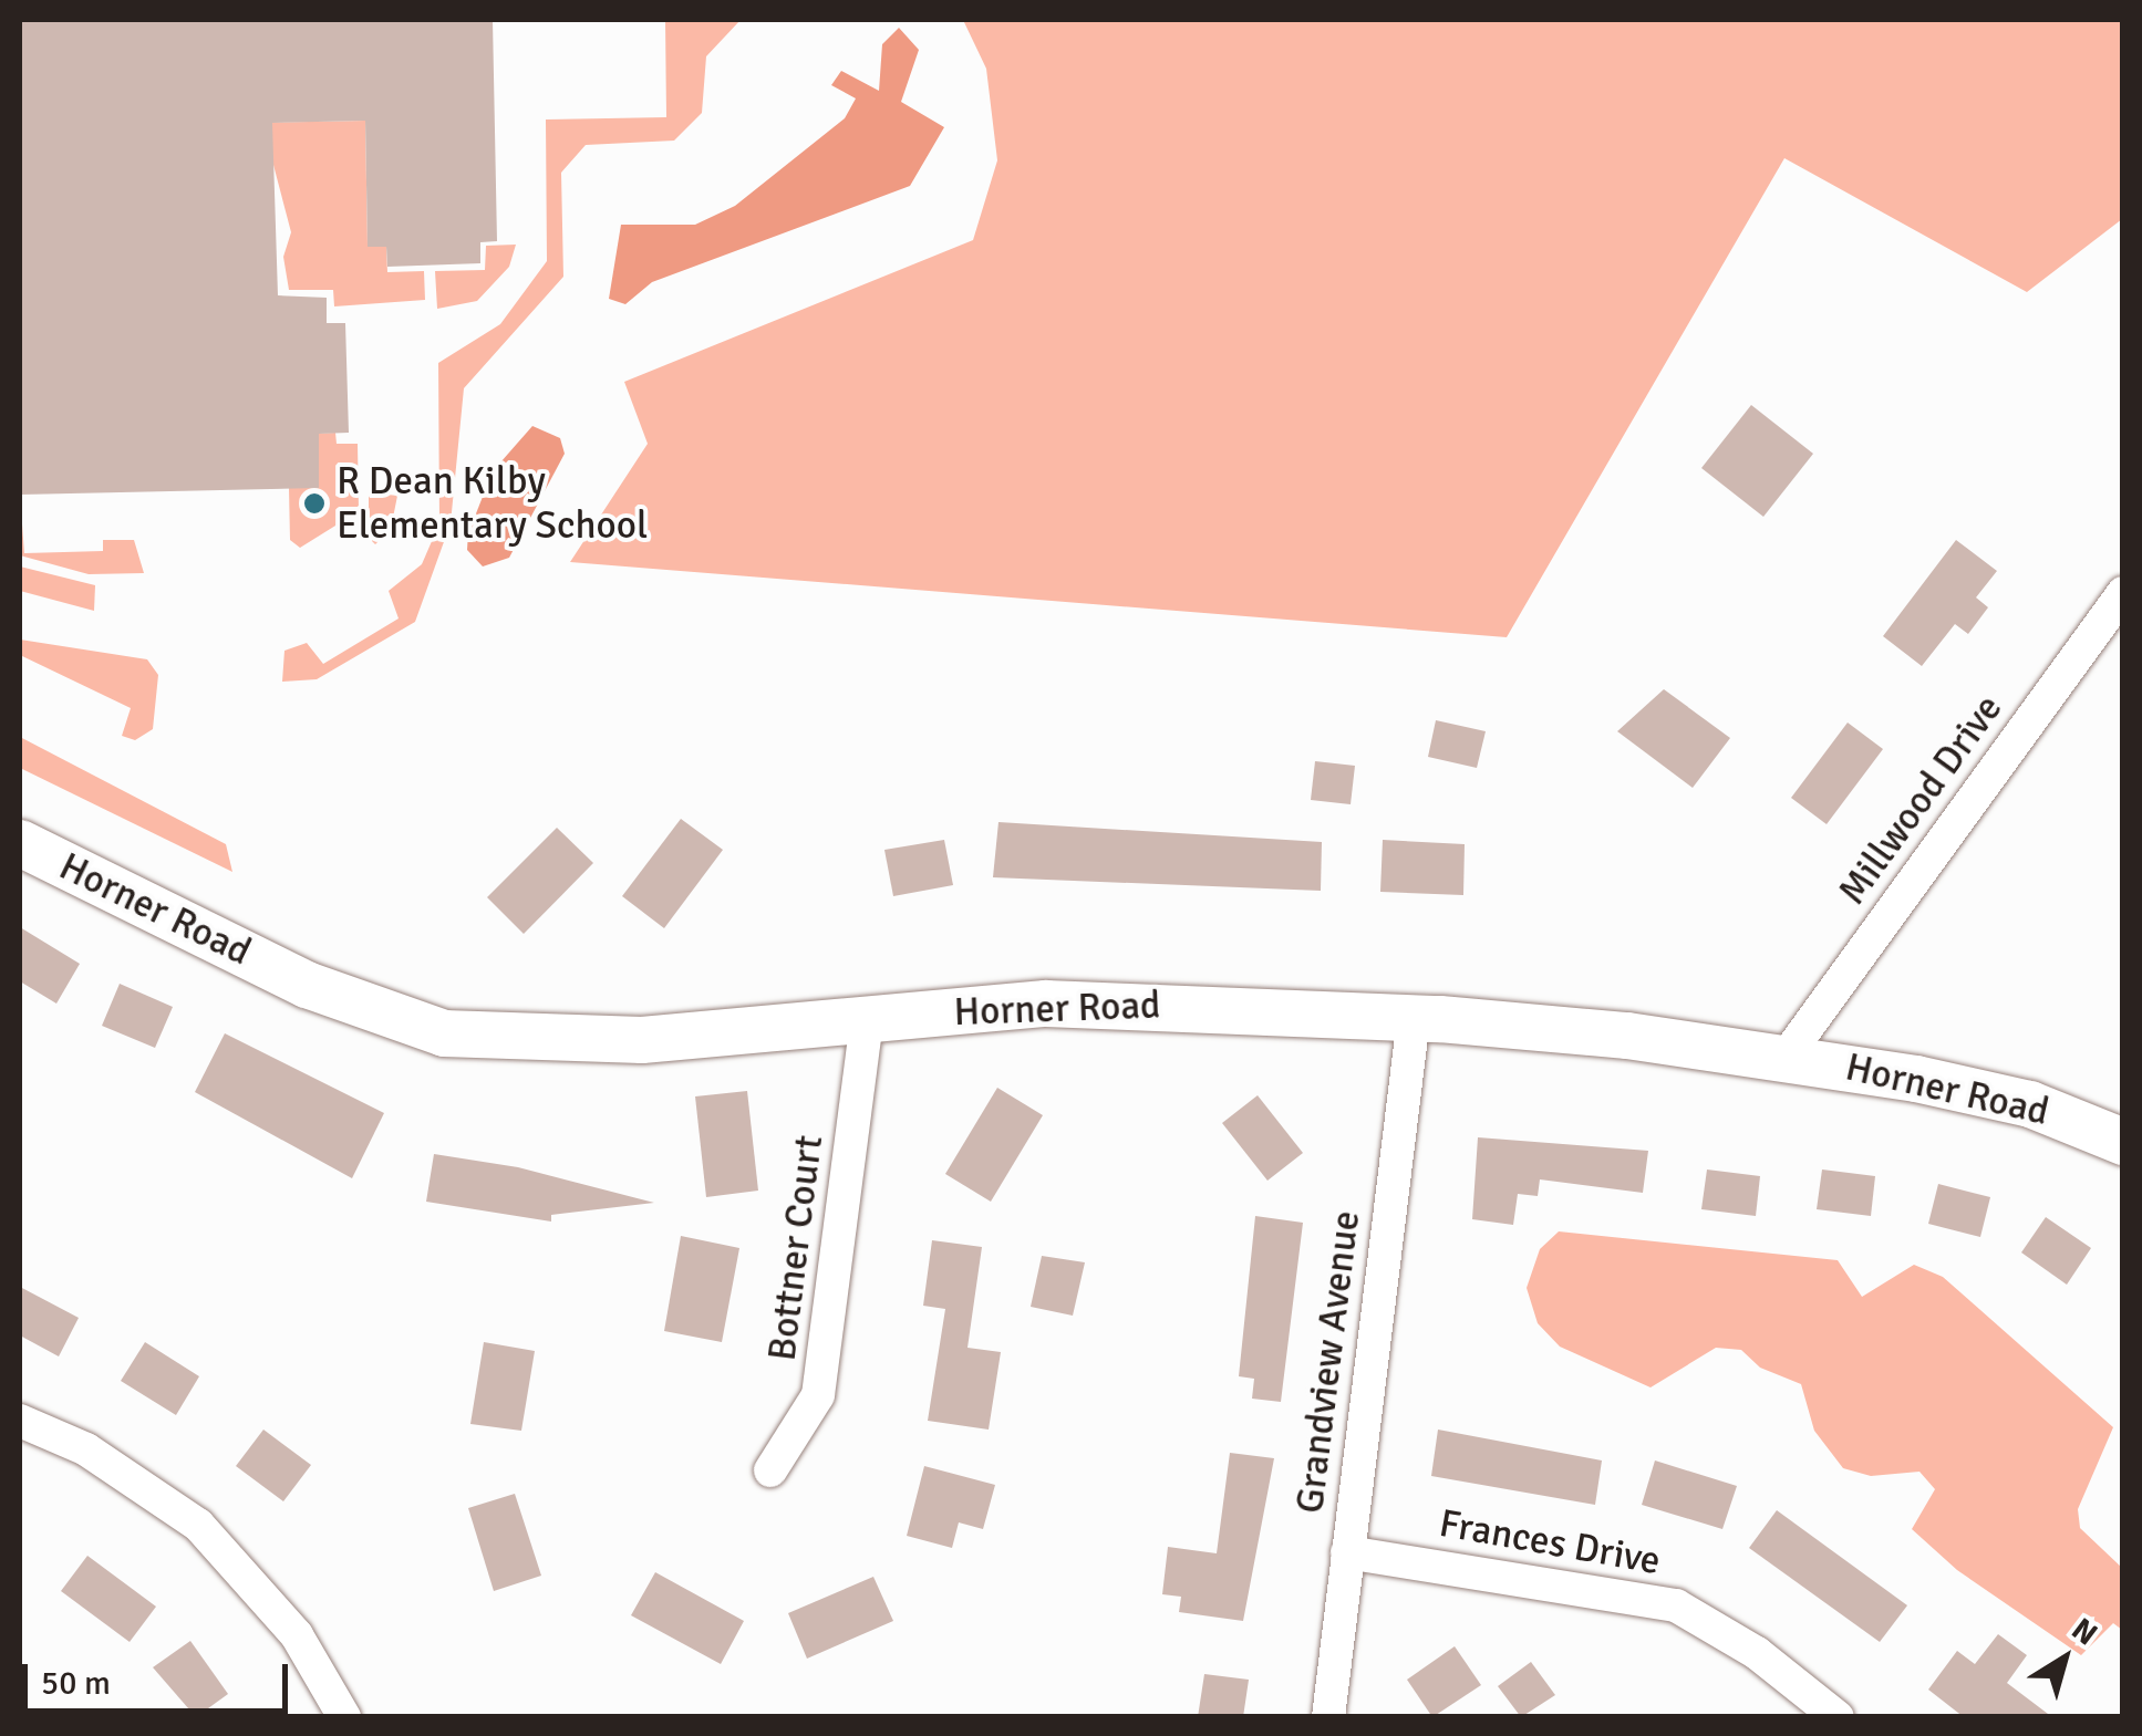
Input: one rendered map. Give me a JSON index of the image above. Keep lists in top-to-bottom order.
{
  "streets": {
    "main road": ["Horner Road"],
    "street": [
      "Millwood Drive",
      "Bottner Court",
      "Grandview Avenue",
      "Frances Drive"
    ]
  },
  "crossings": [
    ["Millwood Drive", "Horner Road"],
    ["Horner Road", "Bottner Court"],
    ["Horner Road", "Grandview Avenue"],
    ["Grandview Avenue", "Frances Drive"]
  ],
  "places": ["R Dean Kilby Elementary School"],
  "scale_bar": "50 m",
  "north": "top right"
}
